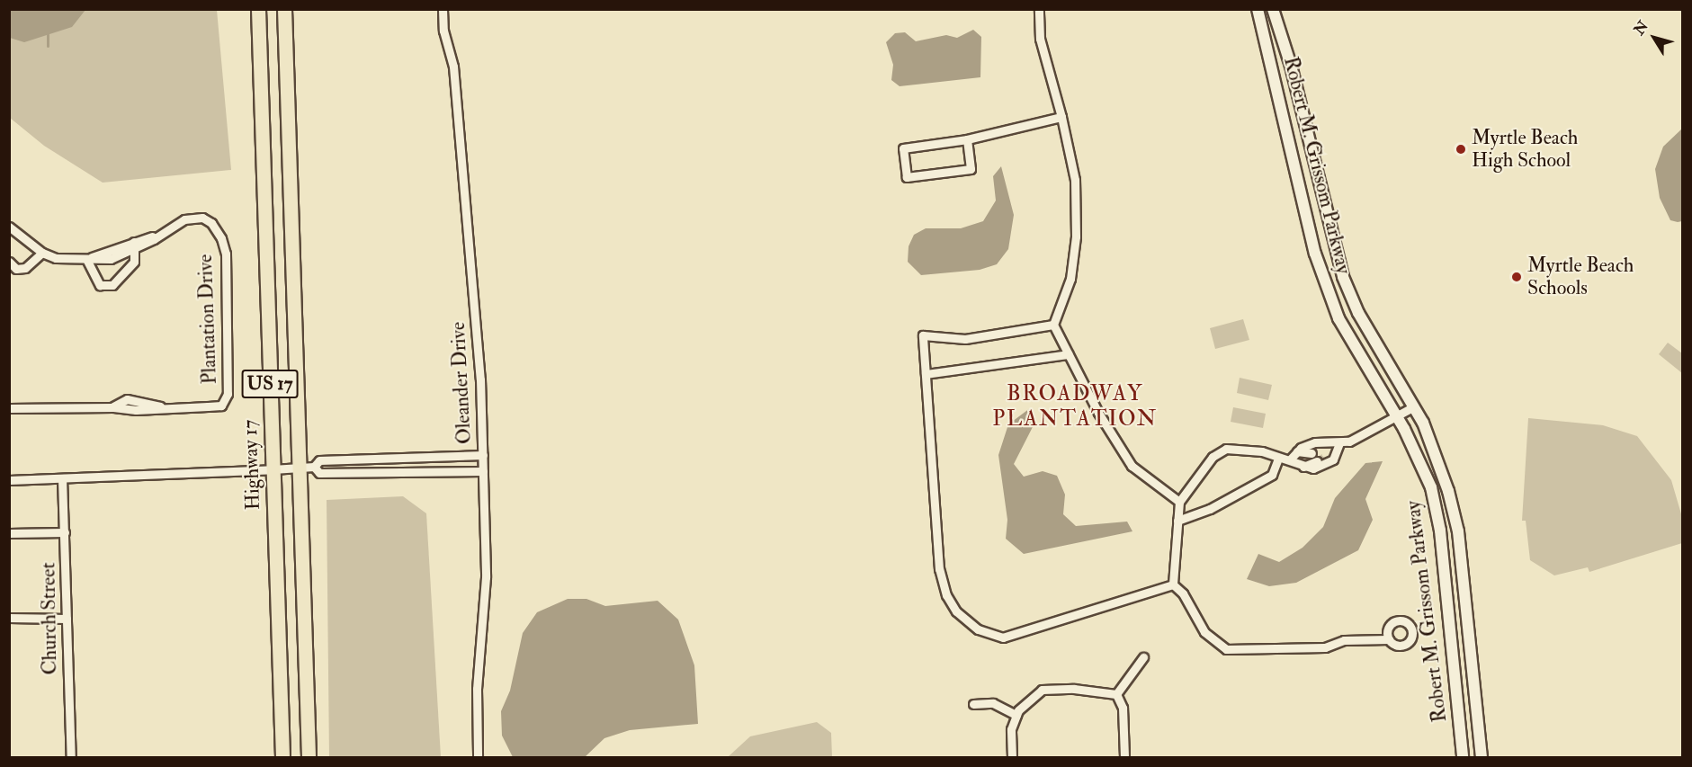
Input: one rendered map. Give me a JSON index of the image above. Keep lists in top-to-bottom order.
{
  "streets": {
    "highway": ["US 17", "Highway 17"],
    "main road": ["Robert M. Grissom Parkway"],
    "street": ["Plantation Drive", "Oleander Drive", "Church Street"]
  },
  "districts": ["BROADWAY PLANTATION"],
  "places": ["Myrtle Beach High School", "Myrtle Beach Schools"],
  "north": "top left"
}
